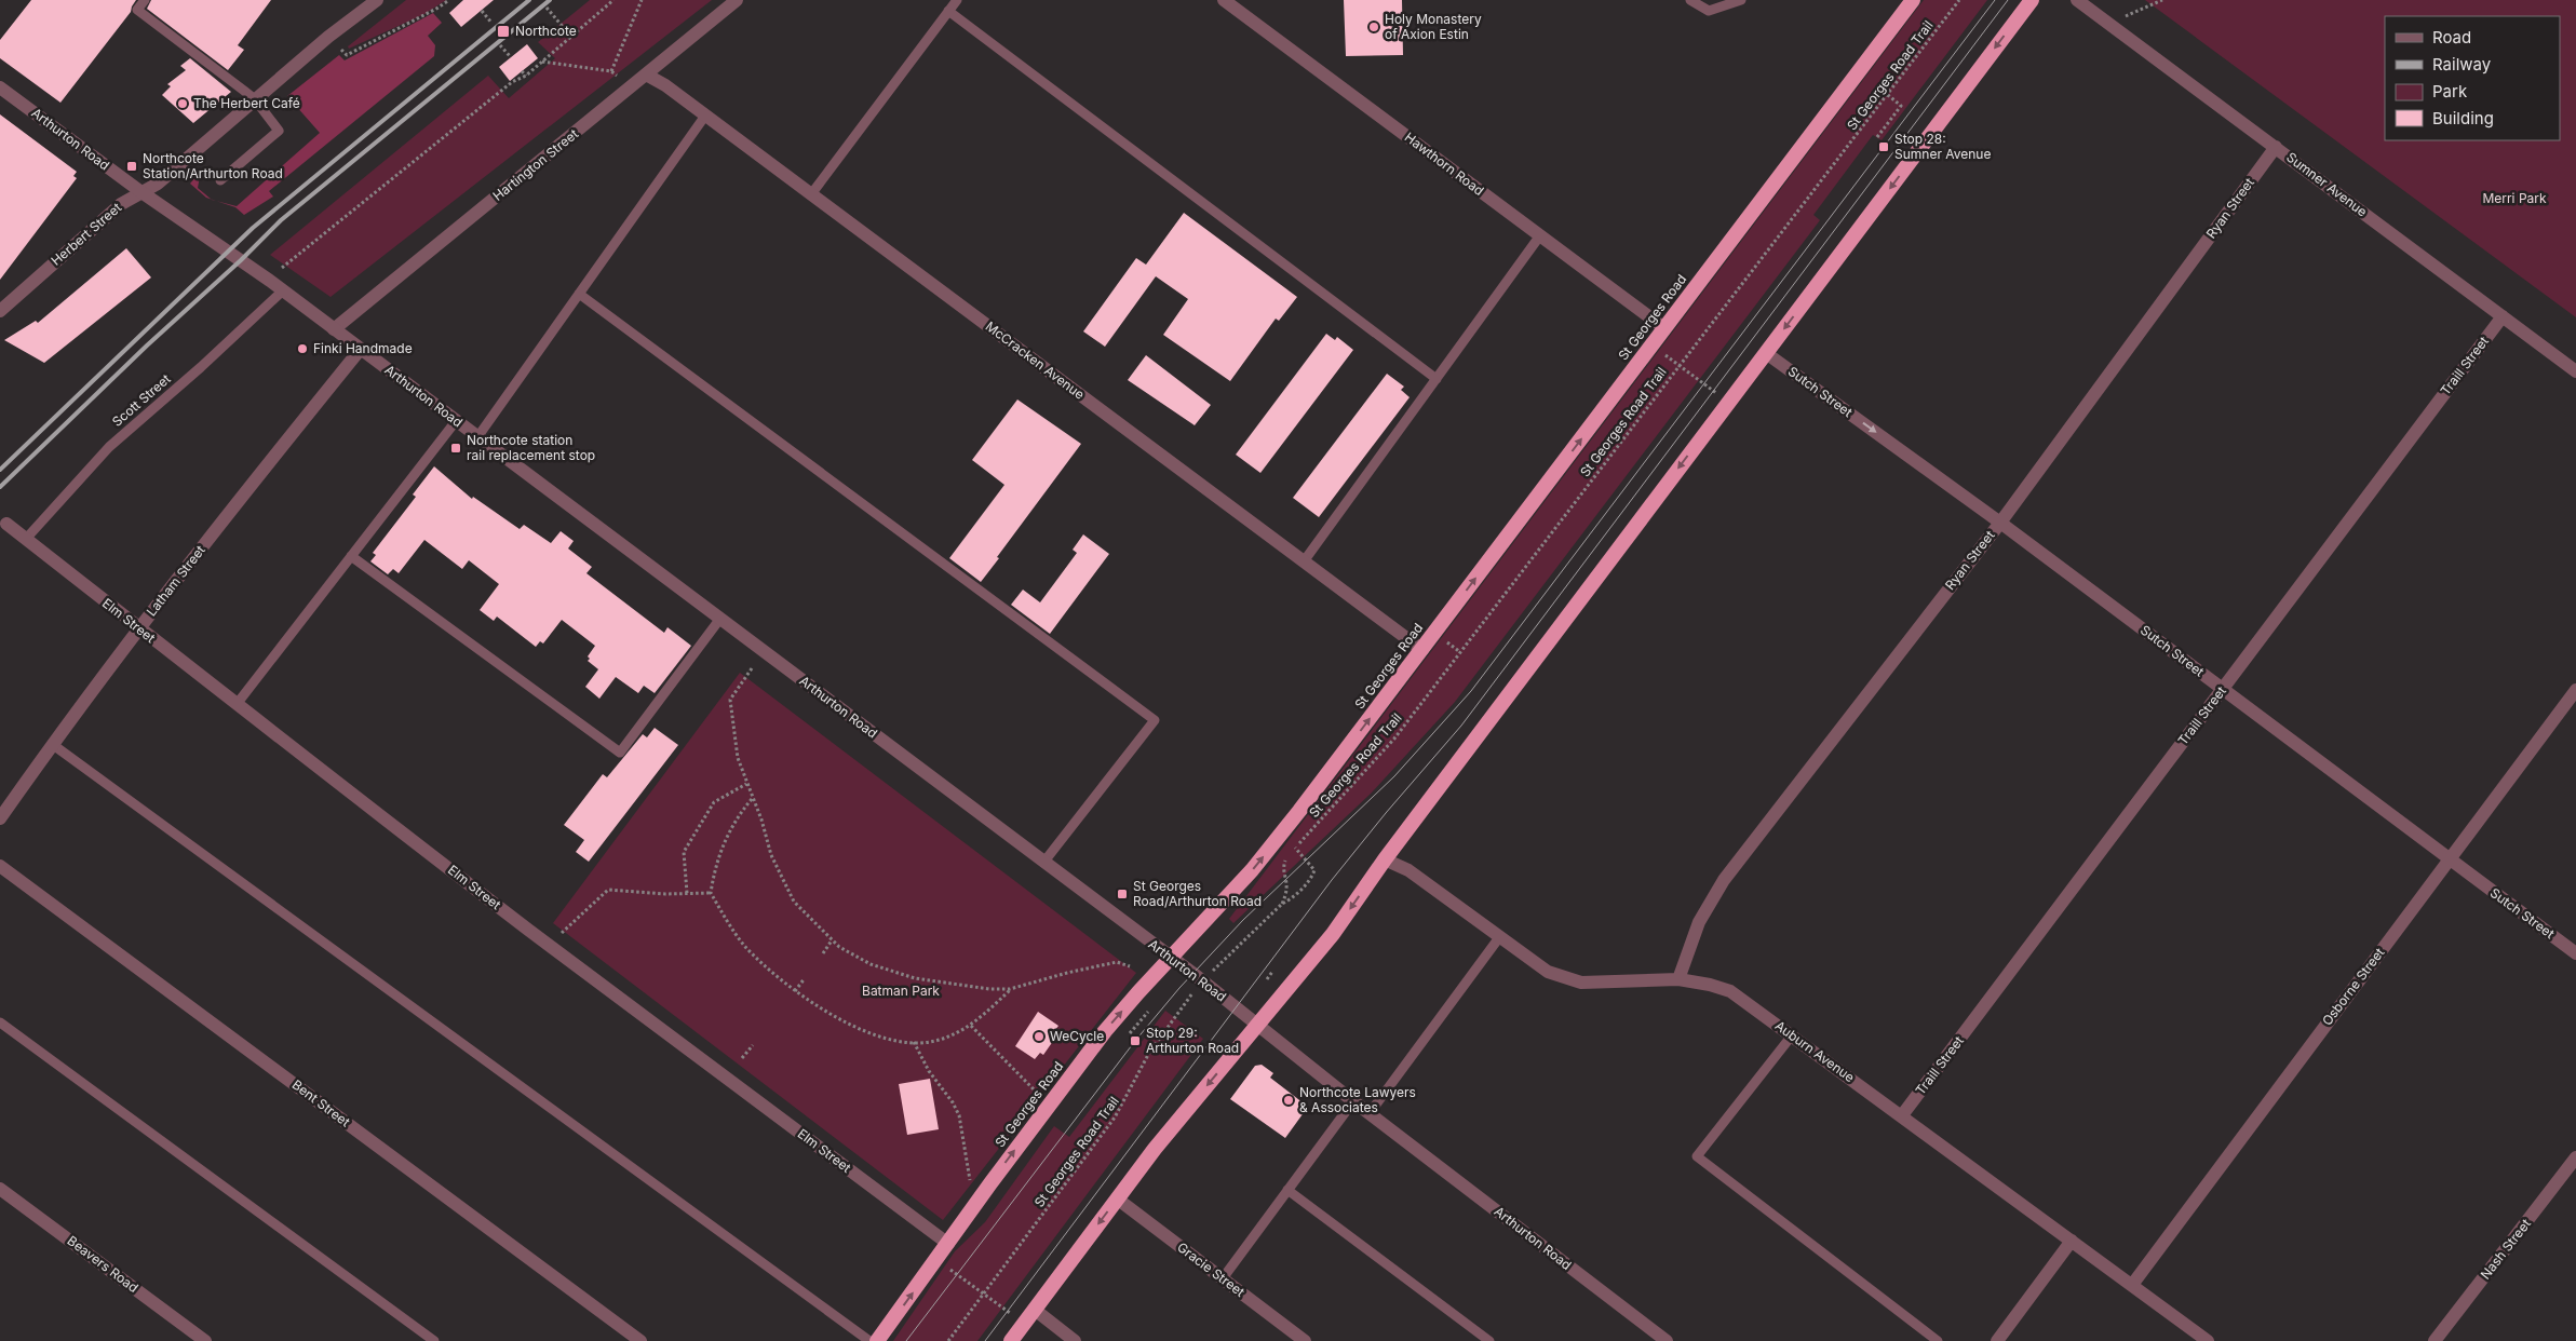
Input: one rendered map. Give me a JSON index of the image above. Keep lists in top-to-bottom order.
{
  "streets": {
    "highway": ["St Georges Road"],
    "street": [
      "Arthurton Road",
      "Hawthorn Road",
      "Hartington Street",
      "Sumner Avenue",
      "Ryan Street",
      "Herbert Street",
      "McCracken Avenue",
      "Traill Street",
      "Sutch Street",
      "Latham Street",
      "Elm Street",
      "Osborne Street",
      "Auburn Avenue",
      "Bent Street",
      "Nash Street",
      "Beavers Road",
      "Gracie Street"
    ],
    "lane": ["Scott Street"],
    "path": ["St Georges Road Trail"]
  },
  "crossings": [
    ["St Georges Road Trail", "Arthurton Road"],
    ["Arthurton Road", "Hartington Street"],
    ["Arthurton Road", "Herbert Street"],
    ["Arthurton Road", "St Georges Road"],
    ["Arthurton Road", "Scott Street"],
    ["Arthurton Road", "Latham Street"],
    ["Hawthorn Road", "St Georges Road"],
    ["Hartington Street", "McCracken Avenue"],
    ["Sumner Avenue", "Ryan Street"],
    ["Sumner Avenue", "Traill Street"],
    ["Ryan Street", "Sutch Street"],
    ["Ryan Street", "Auburn Avenue"],
    ["St Georges Road", "McCracken Avenue"],
    ["St Georges Road", "Elm Street"],
    ["Traill Street", "Sutch Street"],
    ["Traill Street", "Auburn Avenue"],
    ["Sutch Street", "Osborne Street"],
    ["Scott Street", "Elm Street"],
    ["Latham Street", "Elm Street"],
    ["Osborne Street", "Auburn Avenue"]
  ],
  "parks": ["Merri Park", "Batman Park"],
  "places": {
    "other": [
      "Holy Monastery of Axion Estin",
      "The Herbert Café",
      "Finki Handmade",
      "WeCycle",
      "Northcote Lawyers & Associates"
    ],
    "transit": [
      "Northcote",
      "Stop 28: Sumner Avenue",
      "Northcote Station/Arthurton Road",
      "Northcote station rail replacement stop",
      "St Georges Road/Arthurton Road",
      "Stop 29: Arthurton Road"
    ]
  },
  "legend": [
    "Road",
    "Railway",
    "Park",
    "Building"
  ]
}
